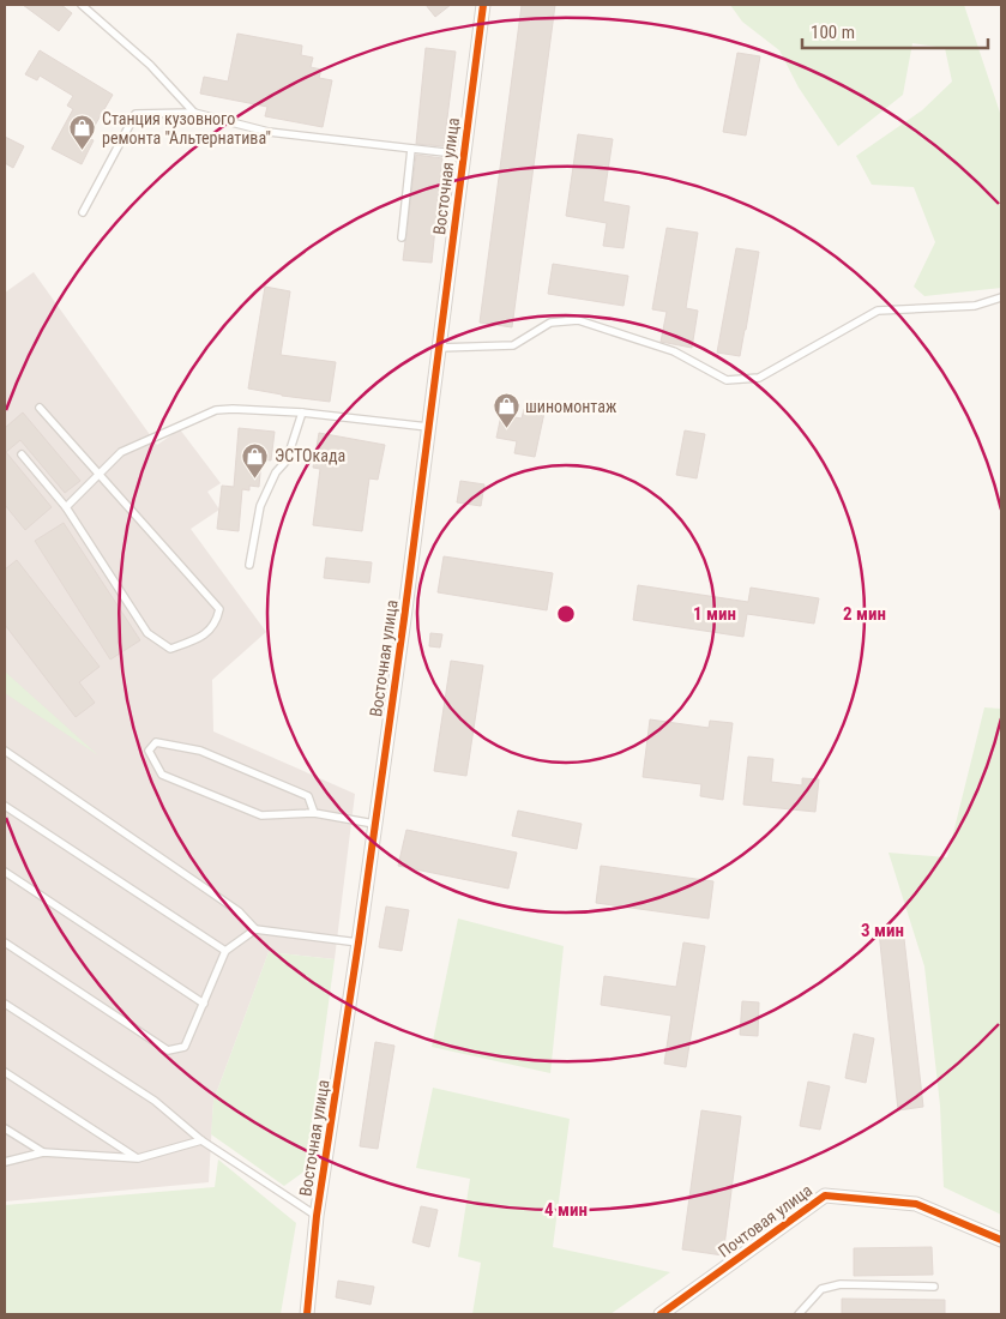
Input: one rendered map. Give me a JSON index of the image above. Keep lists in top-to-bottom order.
{
  "streets": {
    "street": ["Восточная улица", "Почтовая улица"]
  },
  "places": {
    "shop": ["Станция кузовного ремонта \"Альтернатива\"", "шиномонтаж", "ЭСТОкада"]
  },
  "scale_bar": "100 m",
  "rings": [
    "1 мин",
    "2 мин",
    "3 мин",
    "4 мин"
  ]
}
